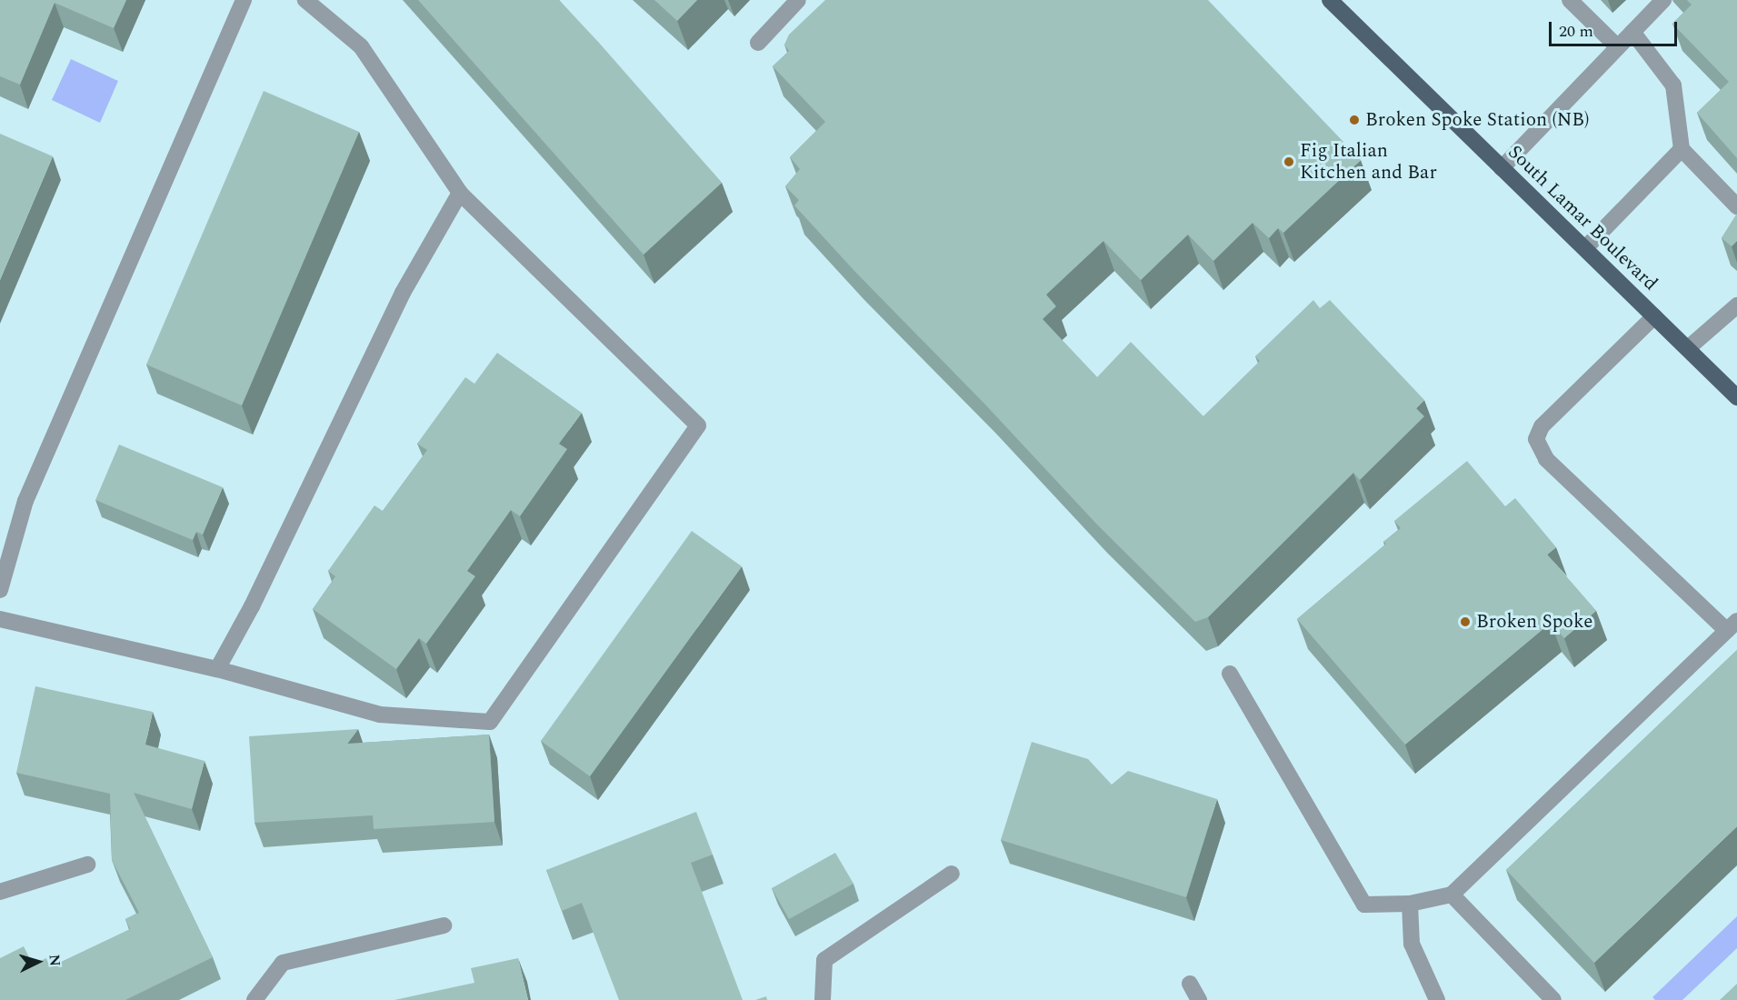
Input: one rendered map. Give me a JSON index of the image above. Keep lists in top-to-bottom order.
{
  "streets": {
    "main road": ["South Lamar Boulevard"]
  },
  "places": ["Broken Spoke Station (NB)", "Fig Italian Kitchen and Bar", "Broken Spoke"],
  "scale_bar": "20 m",
  "north": "right"
}
